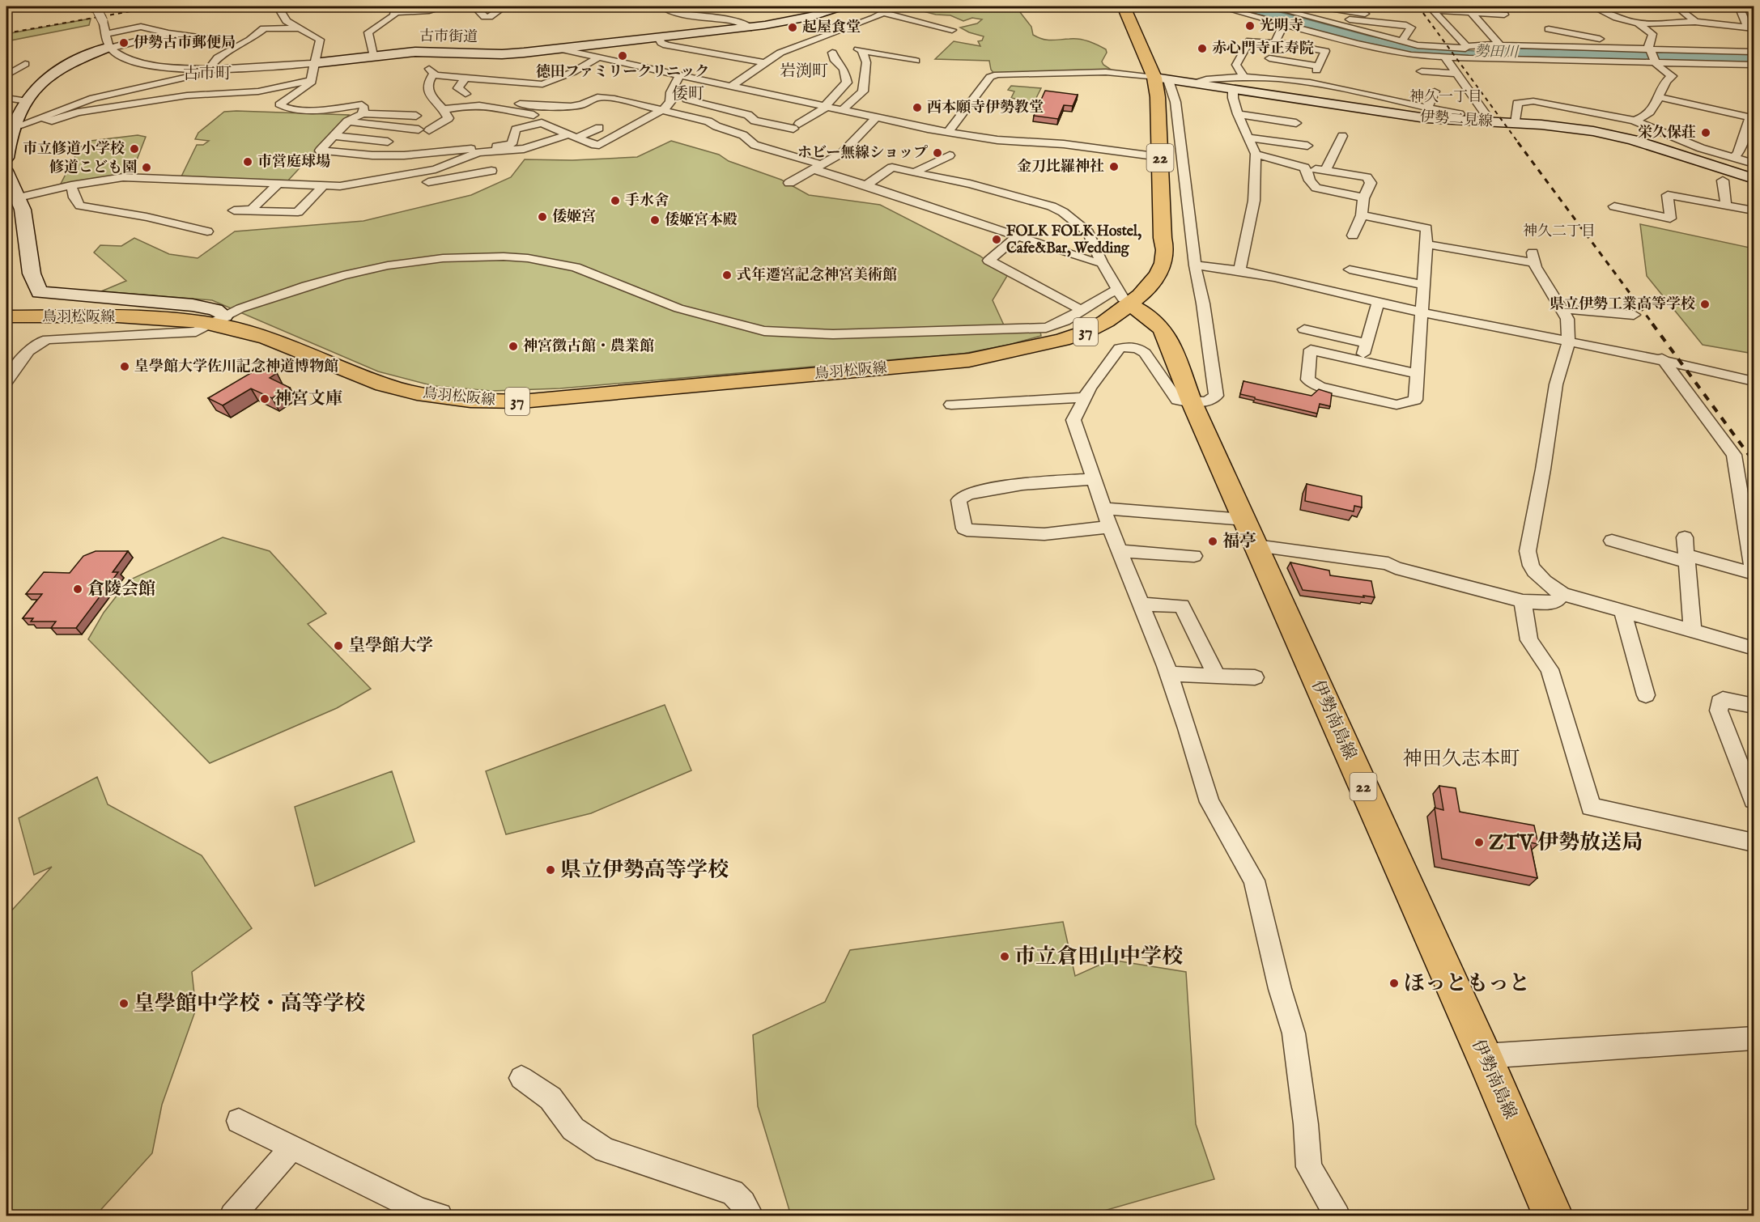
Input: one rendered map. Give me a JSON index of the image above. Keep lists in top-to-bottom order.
{
  "streets": {
    "main road": [
      "22",
      "鳥羽松阪線",
      "37",
      "伊勢南島線"
    ],
    "street": ["古市街道", "伊勢二見線"]
  },
  "crossings": [
    ["伊勢二見線", "22"],
    ["22", "鳥羽松阪線"],
    ["22", "伊勢南島線"],
    ["鳥羽松阪線", "伊勢南島線"]
  ],
  "districts": [
    "岩渕町",
    "古市町",
    "倭町",
    "神久一丁目",
    "神久二丁目",
    "神田久志本町"
  ],
  "water": ["勢田川"],
  "places": [
    "光明寺",
    "起屋食堂",
    "伊勢古市郵便局",
    "赤心門寺正寿院",
    "徳田ファミリークリニック",
    "西本願寺伊勢教堂",
    "栄久保荘",
    "市立修道小学校",
    "ホビー無線ショップ",
    "市営庭球場",
    "金刀比羅神社",
    "修道こども園",
    "手水舍",
    "倭姬宮",
    "倭姬宮本殿",
    "FOLK FOLK Hostel, Cafe&Bar, Wedding",
    "式年遷宮記念神宮美術館",
    "県立伊勢工業高等学校",
    "神宮徴古館・農業館",
    "皇學館大学佐川記念神道博物館",
    "神宮文庫",
    "福亭",
    "倉陵会館",
    "皇學館大学",
    "ZTV 伊勢放送局",
    "県立伊勢高等学校",
    "市立倉田山中学校",
    "ほっともっと",
    "皇學館中学校・高等学校"
  ]
}
